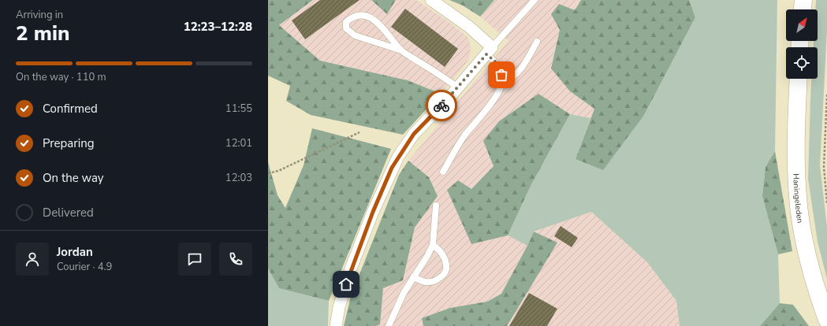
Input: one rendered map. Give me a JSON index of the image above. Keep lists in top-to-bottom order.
{
  "streets": {
    "main road": ["Haningeleden"]
  },
  "north": "top right",
  "page": {
    "heading": ["2 min", "Arriving in", "12:23–12:28"],
    "panel": ["Jordan", "Courier · 4.9"],
    "bar": "On the way · 110 m",
    "list": [
      ["Confirmed", "11:55"],
      ["Preparing", "12:01"],
      ["On the way", "12:03"],
      "Delivered"
    ]
  }
}
